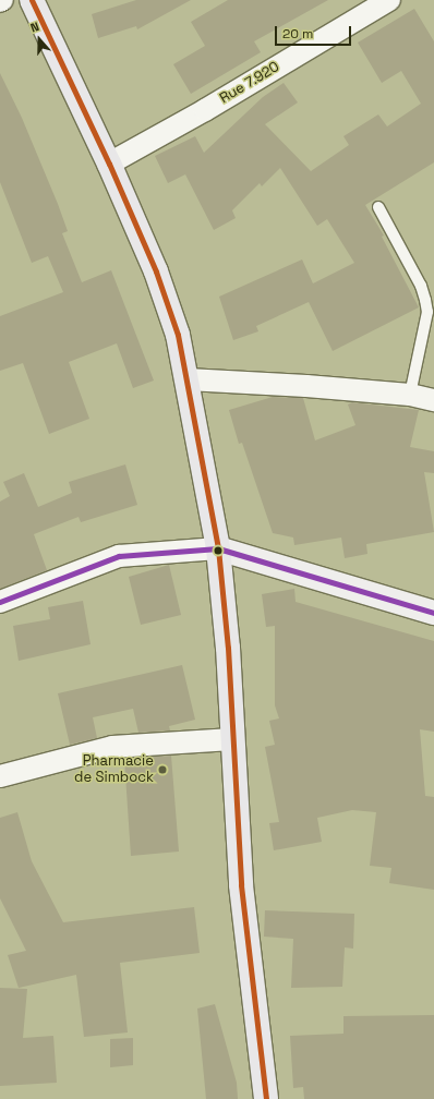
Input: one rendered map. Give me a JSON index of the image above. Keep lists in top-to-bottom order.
{
  "streets": {
    "street": ["Rue 7.920"]
  },
  "places": ["Pharmacie de Simbock"],
  "scale_bar": "20 m",
  "north": "top"
}
